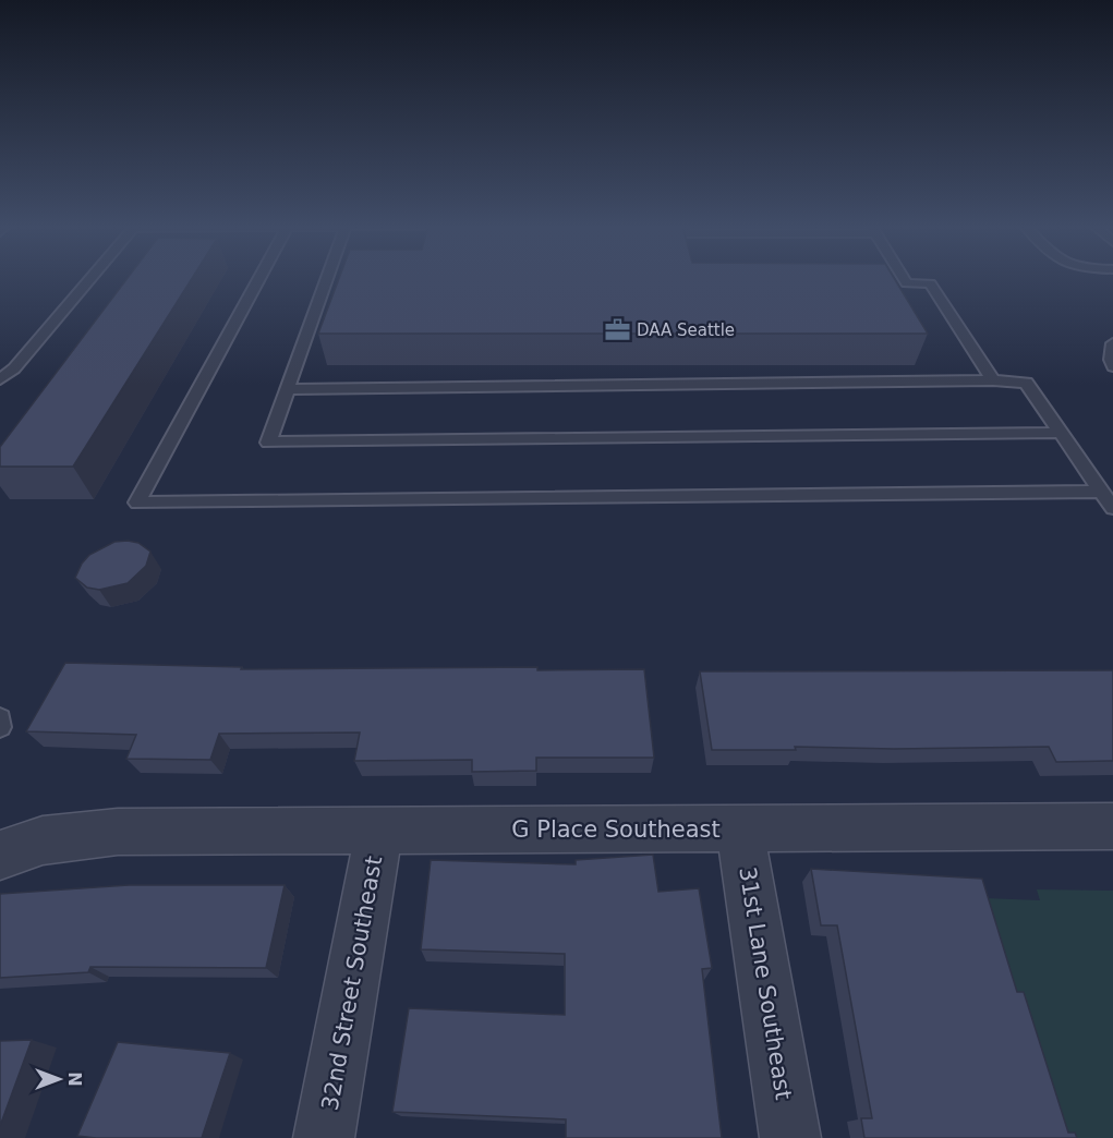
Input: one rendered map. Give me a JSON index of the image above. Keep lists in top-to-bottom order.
{
  "streets": {
    "street": ["G Place Southeast", "32nd Street Southeast", "31st Lane Southeast"]
  },
  "crossings": [
    ["G Place Southeast", "32nd Street Southeast"],
    ["G Place Southeast", "31st Lane Southeast"]
  ],
  "places": {
    "office": ["DAA Seattle"]
  },
  "north": "right"
}
